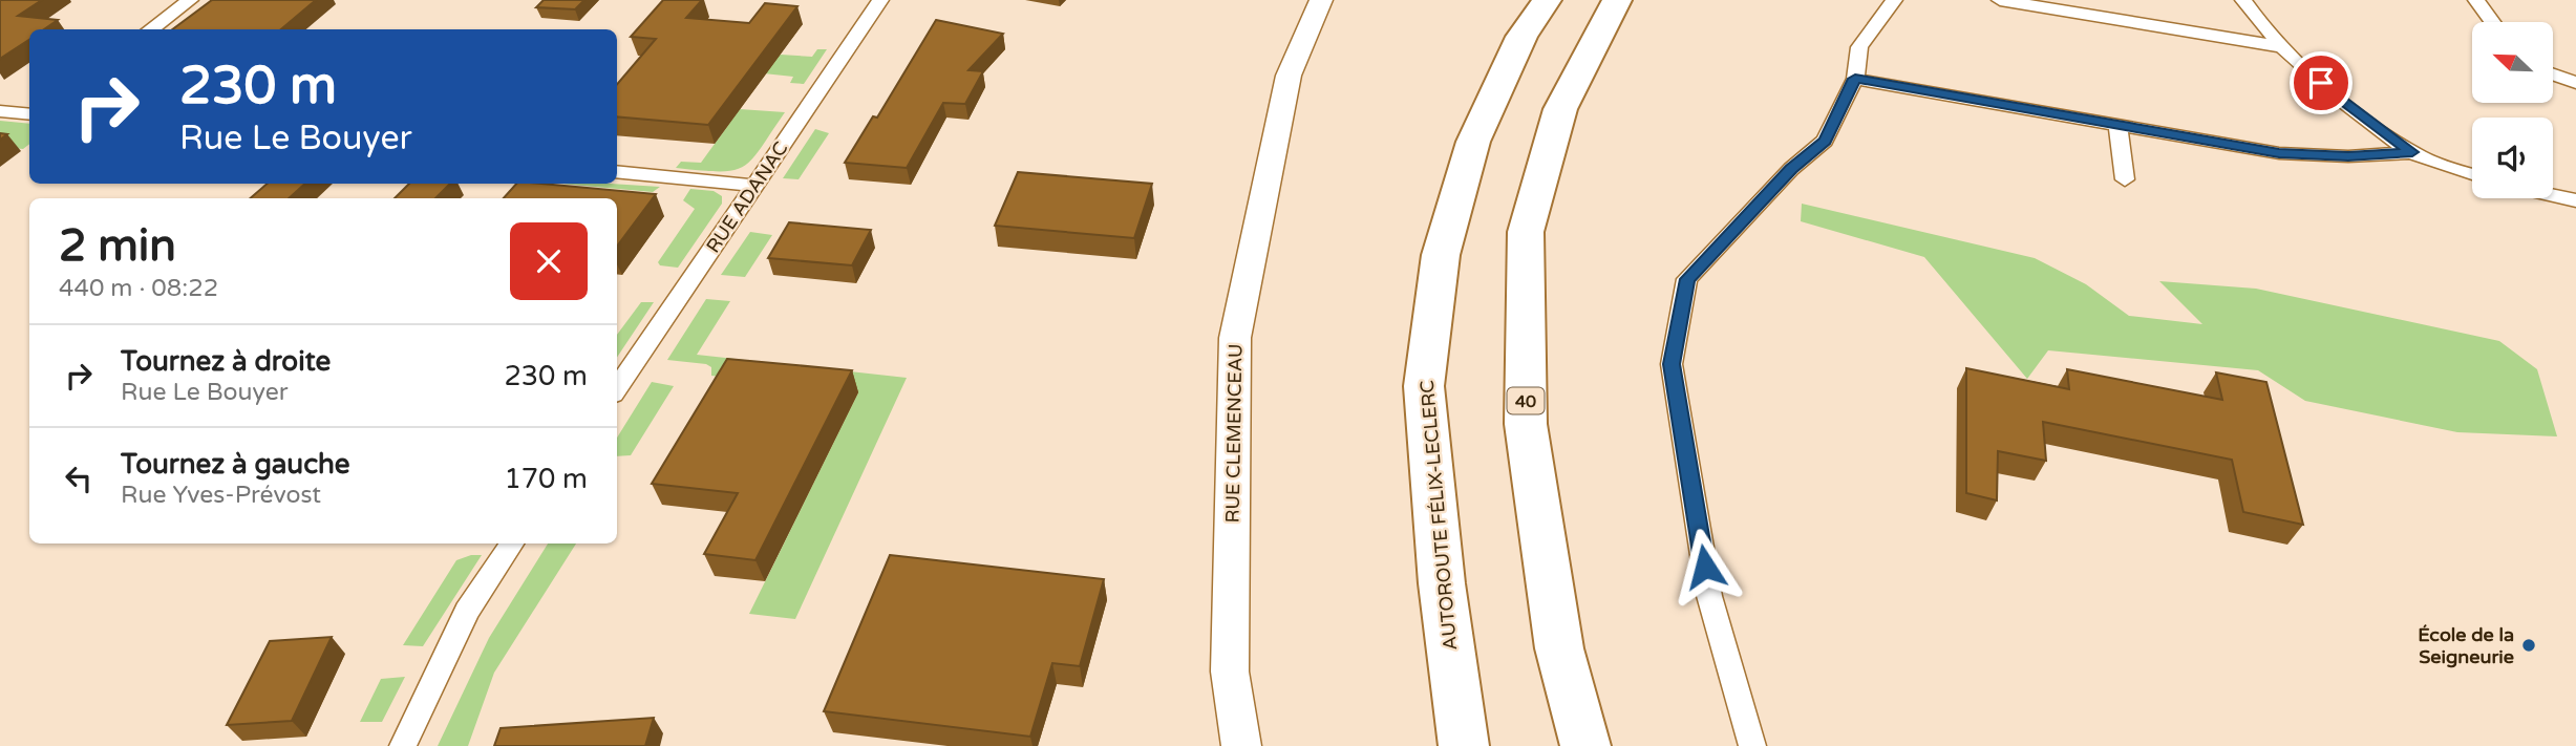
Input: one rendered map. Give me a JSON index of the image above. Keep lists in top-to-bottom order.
{
  "streets": {
    "highway": ["40", "AUTOROUTE FÉLIX-LECLERC"],
    "street": ["RUE ADANAC", "RUE CLEMENCEAU"]
  },
  "places": ["École de la Seigneurie"],
  "north": "top left",
  "page": {
    "turn": ["230 m", "Rue Le Bouyer"],
    "heading": ["2 min", "440 m · 08:22"],
    "list": [
      {
        "name": "Tournez à droite",
        "note": "Rue Le Bouyer",
        "value": "230 m"
      },
      {
        "name": "Tournez à gauche",
        "note": "Rue Yves-Prévost",
        "value": "170 m"
      }
    ]
  }
}
